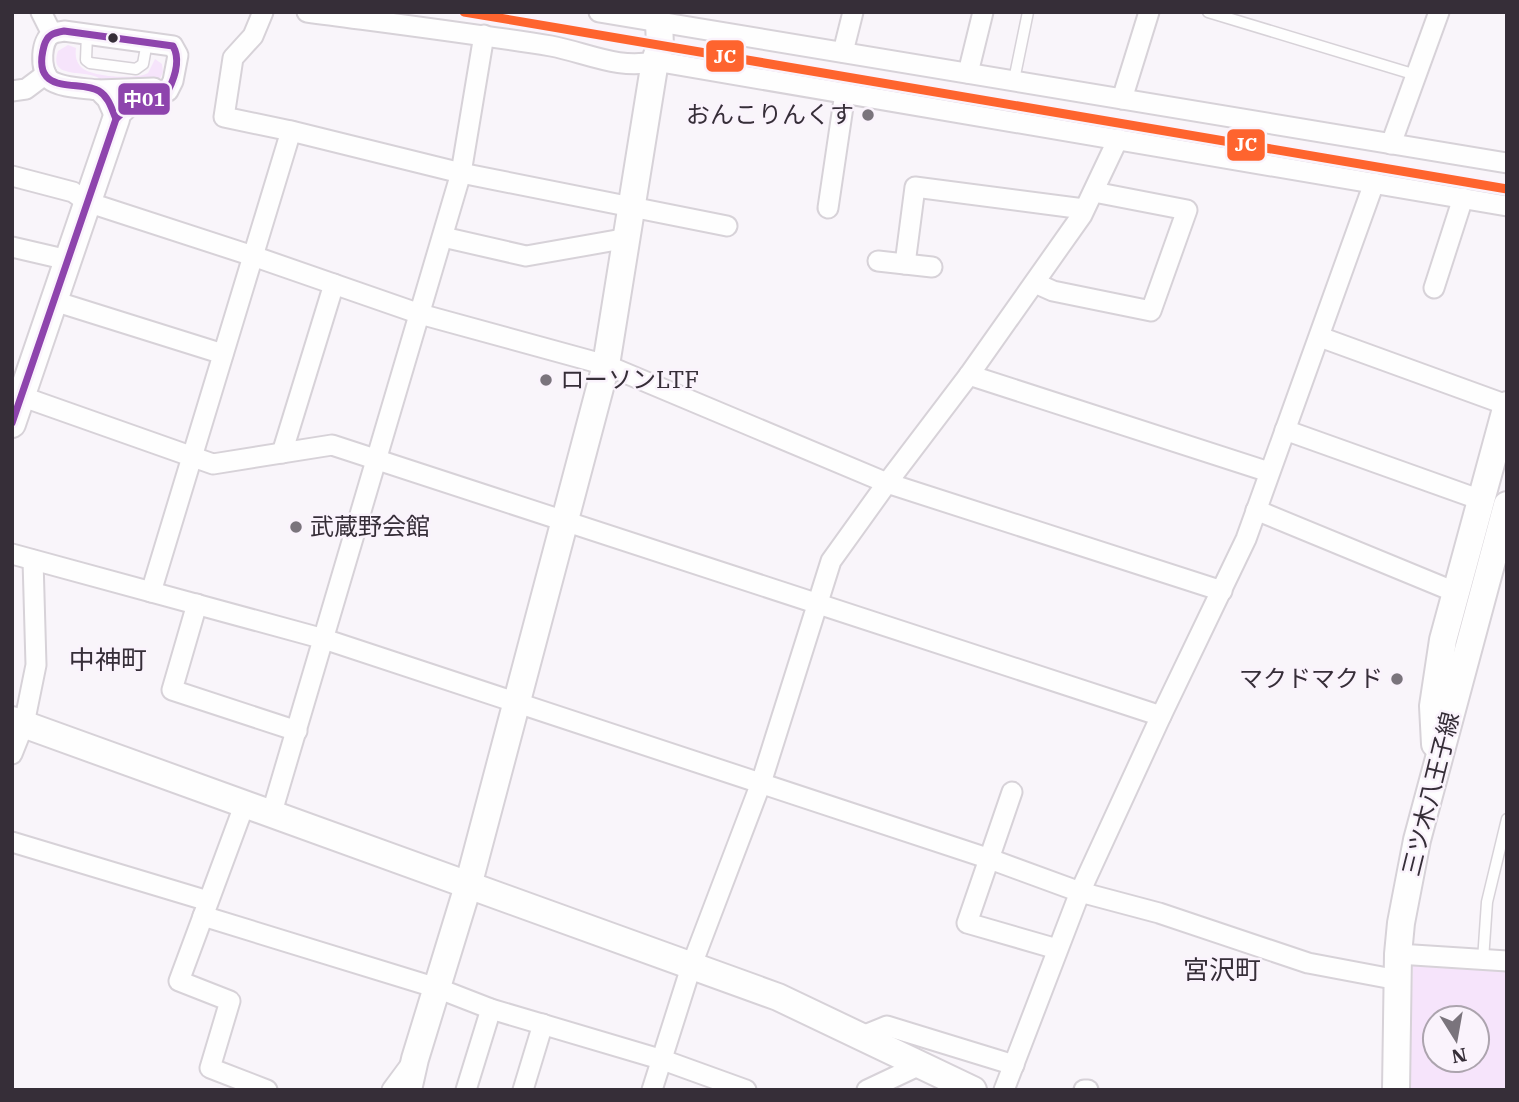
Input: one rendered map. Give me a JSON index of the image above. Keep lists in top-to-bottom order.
{
  "streets": {
    "street": ["三ツ木八王子線"]
  },
  "districts": ["中神町", "宮沢町"],
  "places": [
    "おんこりんくす",
    "ローソンLTF",
    "武蔵野会館",
    "マクドマクド"
  ],
  "lines": ["transit line JC", "transit line 中01"],
  "north": "bottom"
}
